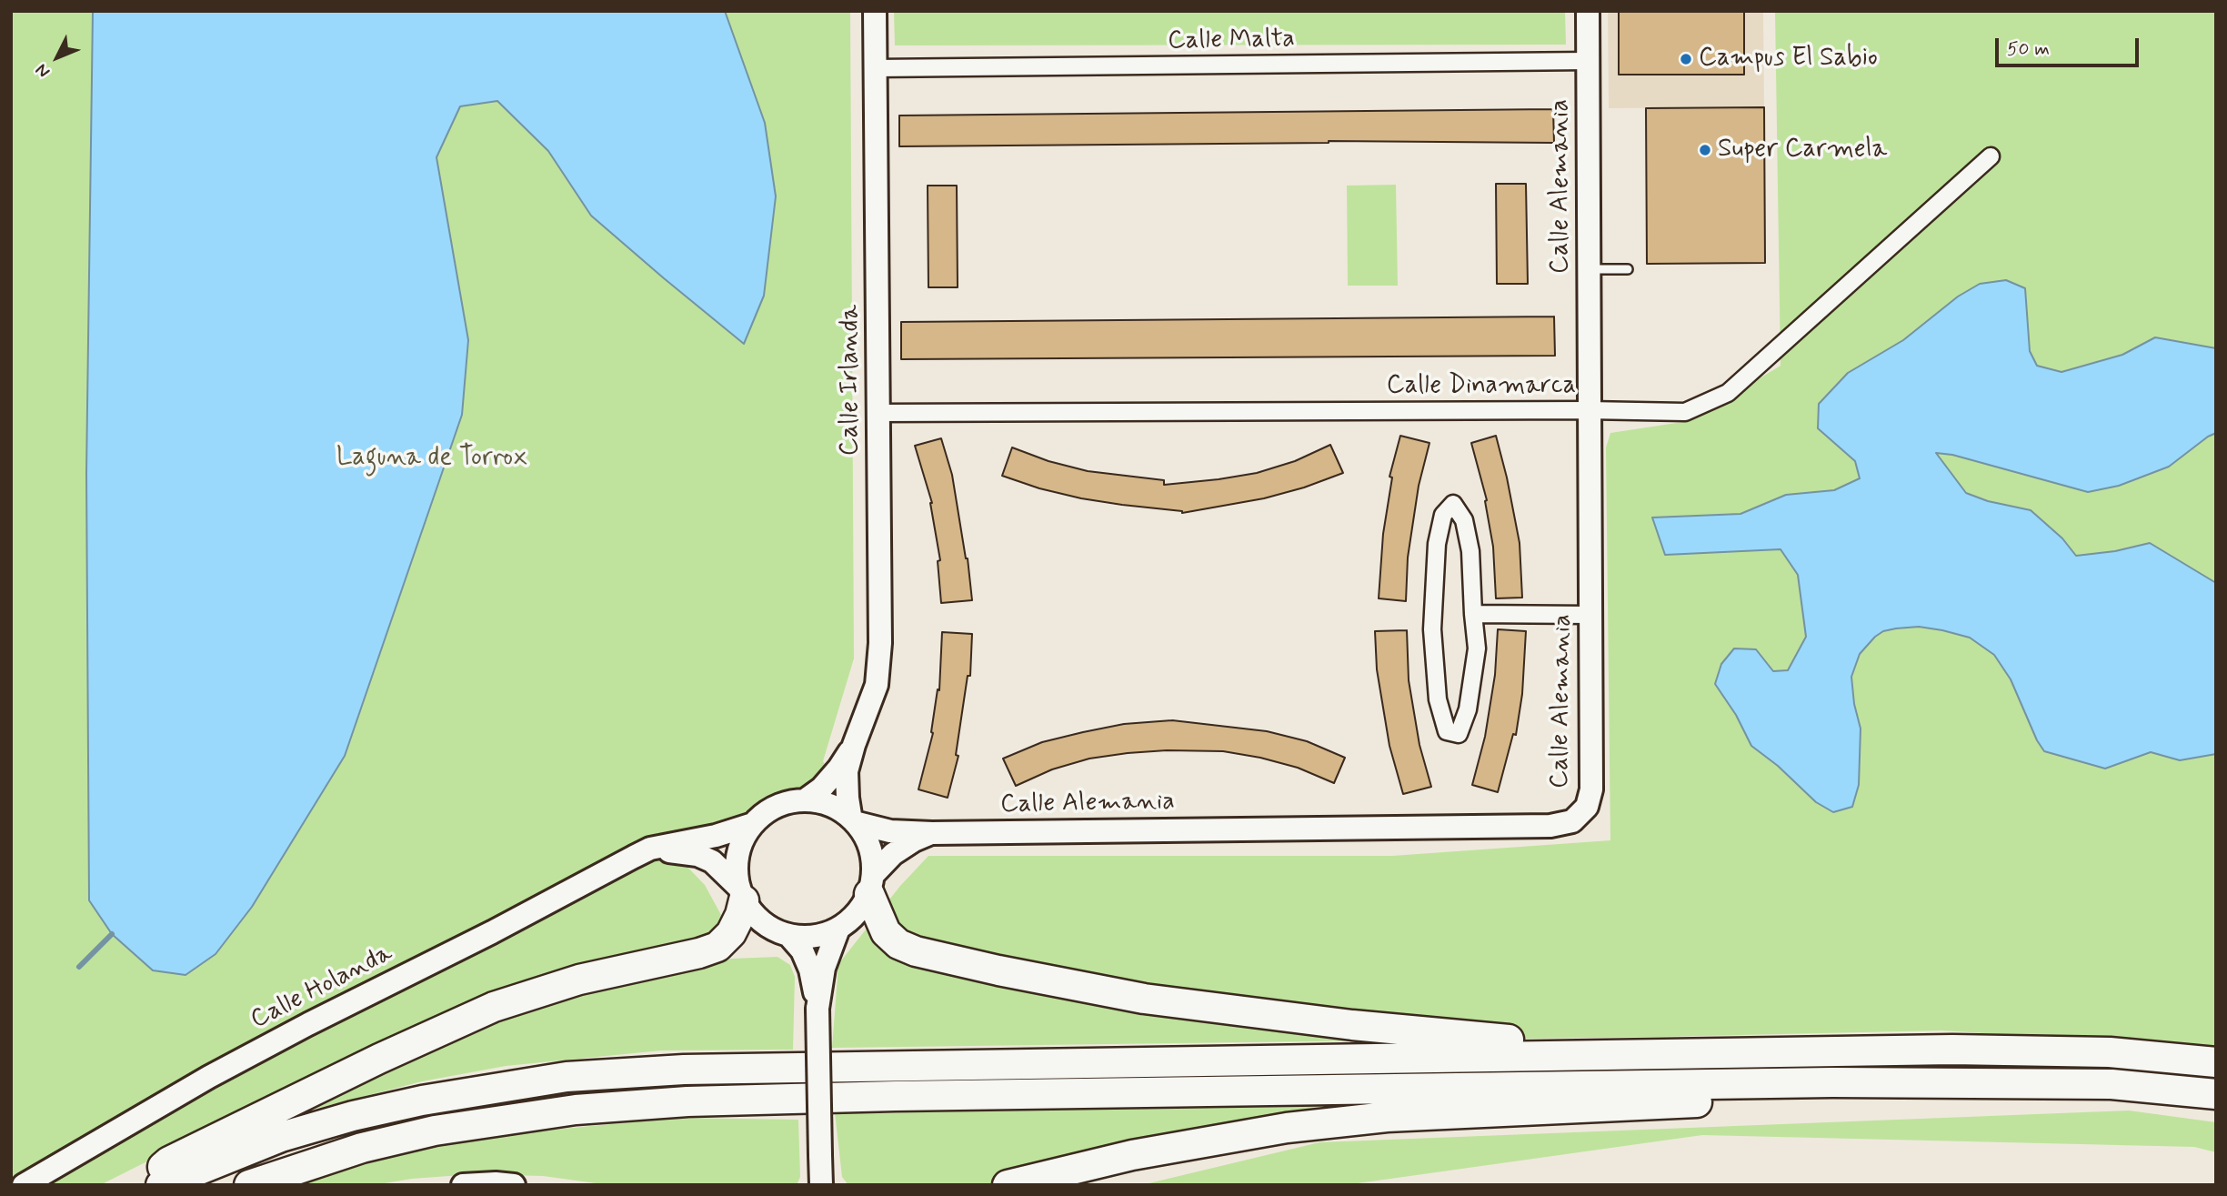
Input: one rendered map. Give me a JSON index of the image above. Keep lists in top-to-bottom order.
{
  "streets": {
    "street": [
      "Calle Malta",
      "Calle Alemania",
      "Calle Irlanda",
      "Calle Dinamarca",
      "Calle Holanda"
    ]
  },
  "crossings": [
    ["Calle Malta", "Calle Alemania"],
    ["Calle Malta", "Calle Irlanda"],
    ["Calle Alemania", "Calle Irlanda"],
    ["Calle Alemania", "Calle Dinamarca"],
    ["Calle Alemania", "Calle Holanda"],
    ["Calle Irlanda", "Calle Dinamarca"],
    ["Calle Irlanda", "Calle Holanda"]
  ],
  "parks": ["Laguna de Torrox"],
  "places": ["Campus El Sabio", "Super Carmela"],
  "scale_bar": "50 m",
  "north": "bottom left"
}
